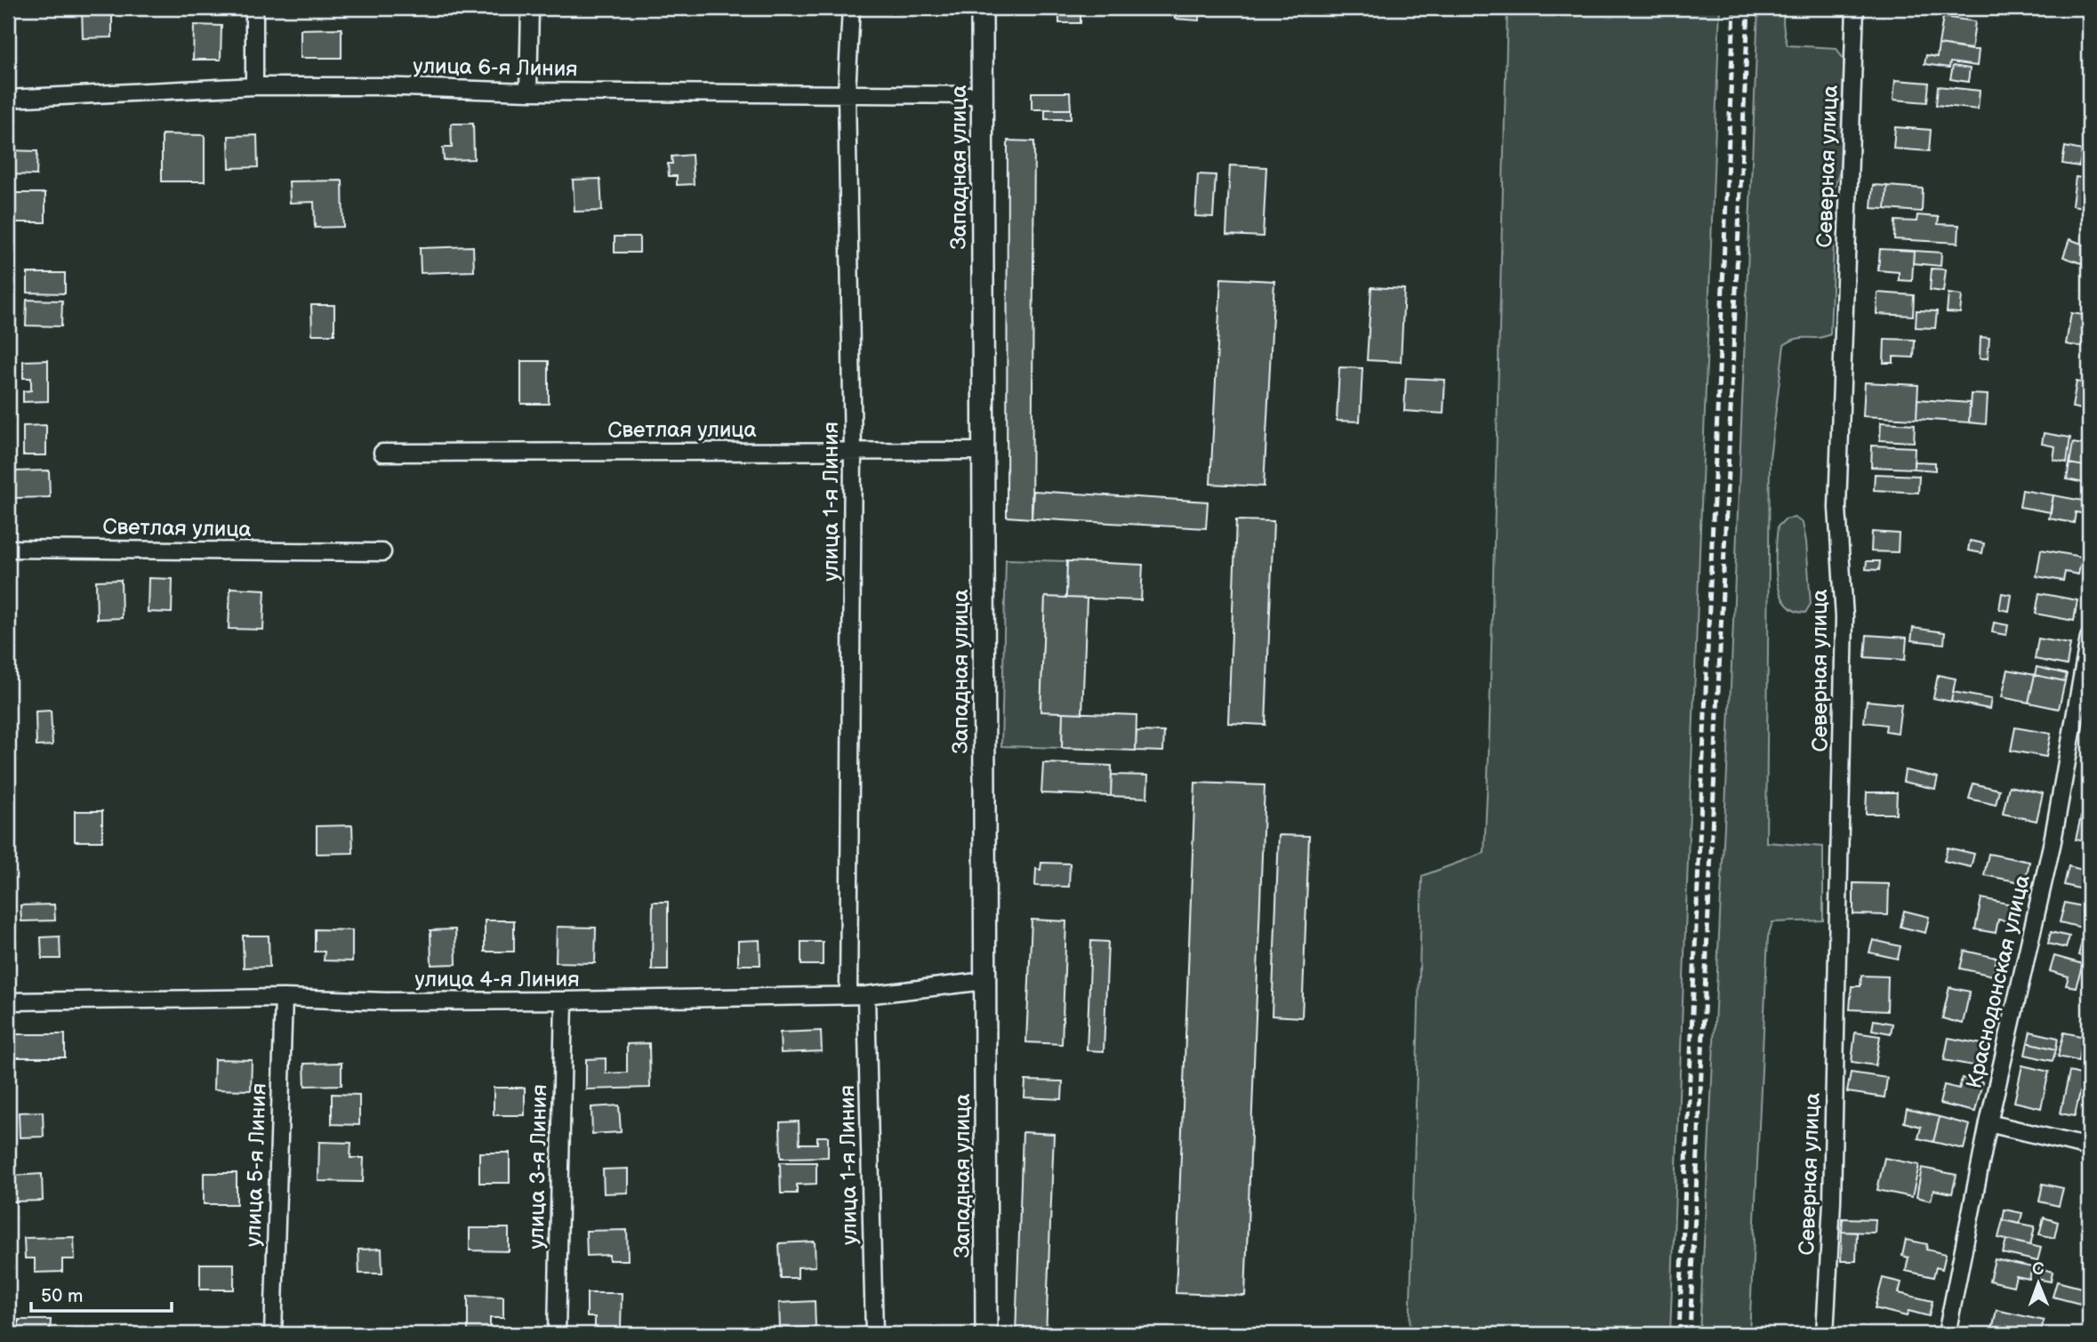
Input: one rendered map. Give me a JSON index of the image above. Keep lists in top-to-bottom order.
{
  "streets": {
    "street": [
      "улица 6-я Линия",
      "Северная улица",
      "Западная улица",
      "Светлая улица",
      "улица 1-я Линия",
      "улица 4-я Линия",
      "Краснодонская улица",
      "улица 5-я Линия",
      "улица 3-я Линия"
    ]
  },
  "crossings": [
    ["улица 6-я Линия", "Западная улица"],
    ["улица 6-я Линия", "улица 1-я Линия"],
    ["Западная улица", "Светлая улица"],
    ["Западная улица", "улица 4-я Линия"],
    ["Светлая улица", "улица 1-я Линия"],
    ["улица 1-я Линия", "улица 4-я Линия"],
    ["улица 4-я Линия", "улица 5-я Линия"],
    ["улица 4-я Линия", "улица 3-я Линия"]
  ],
  "scale_bar": "50 m",
  "north": "top"
}
